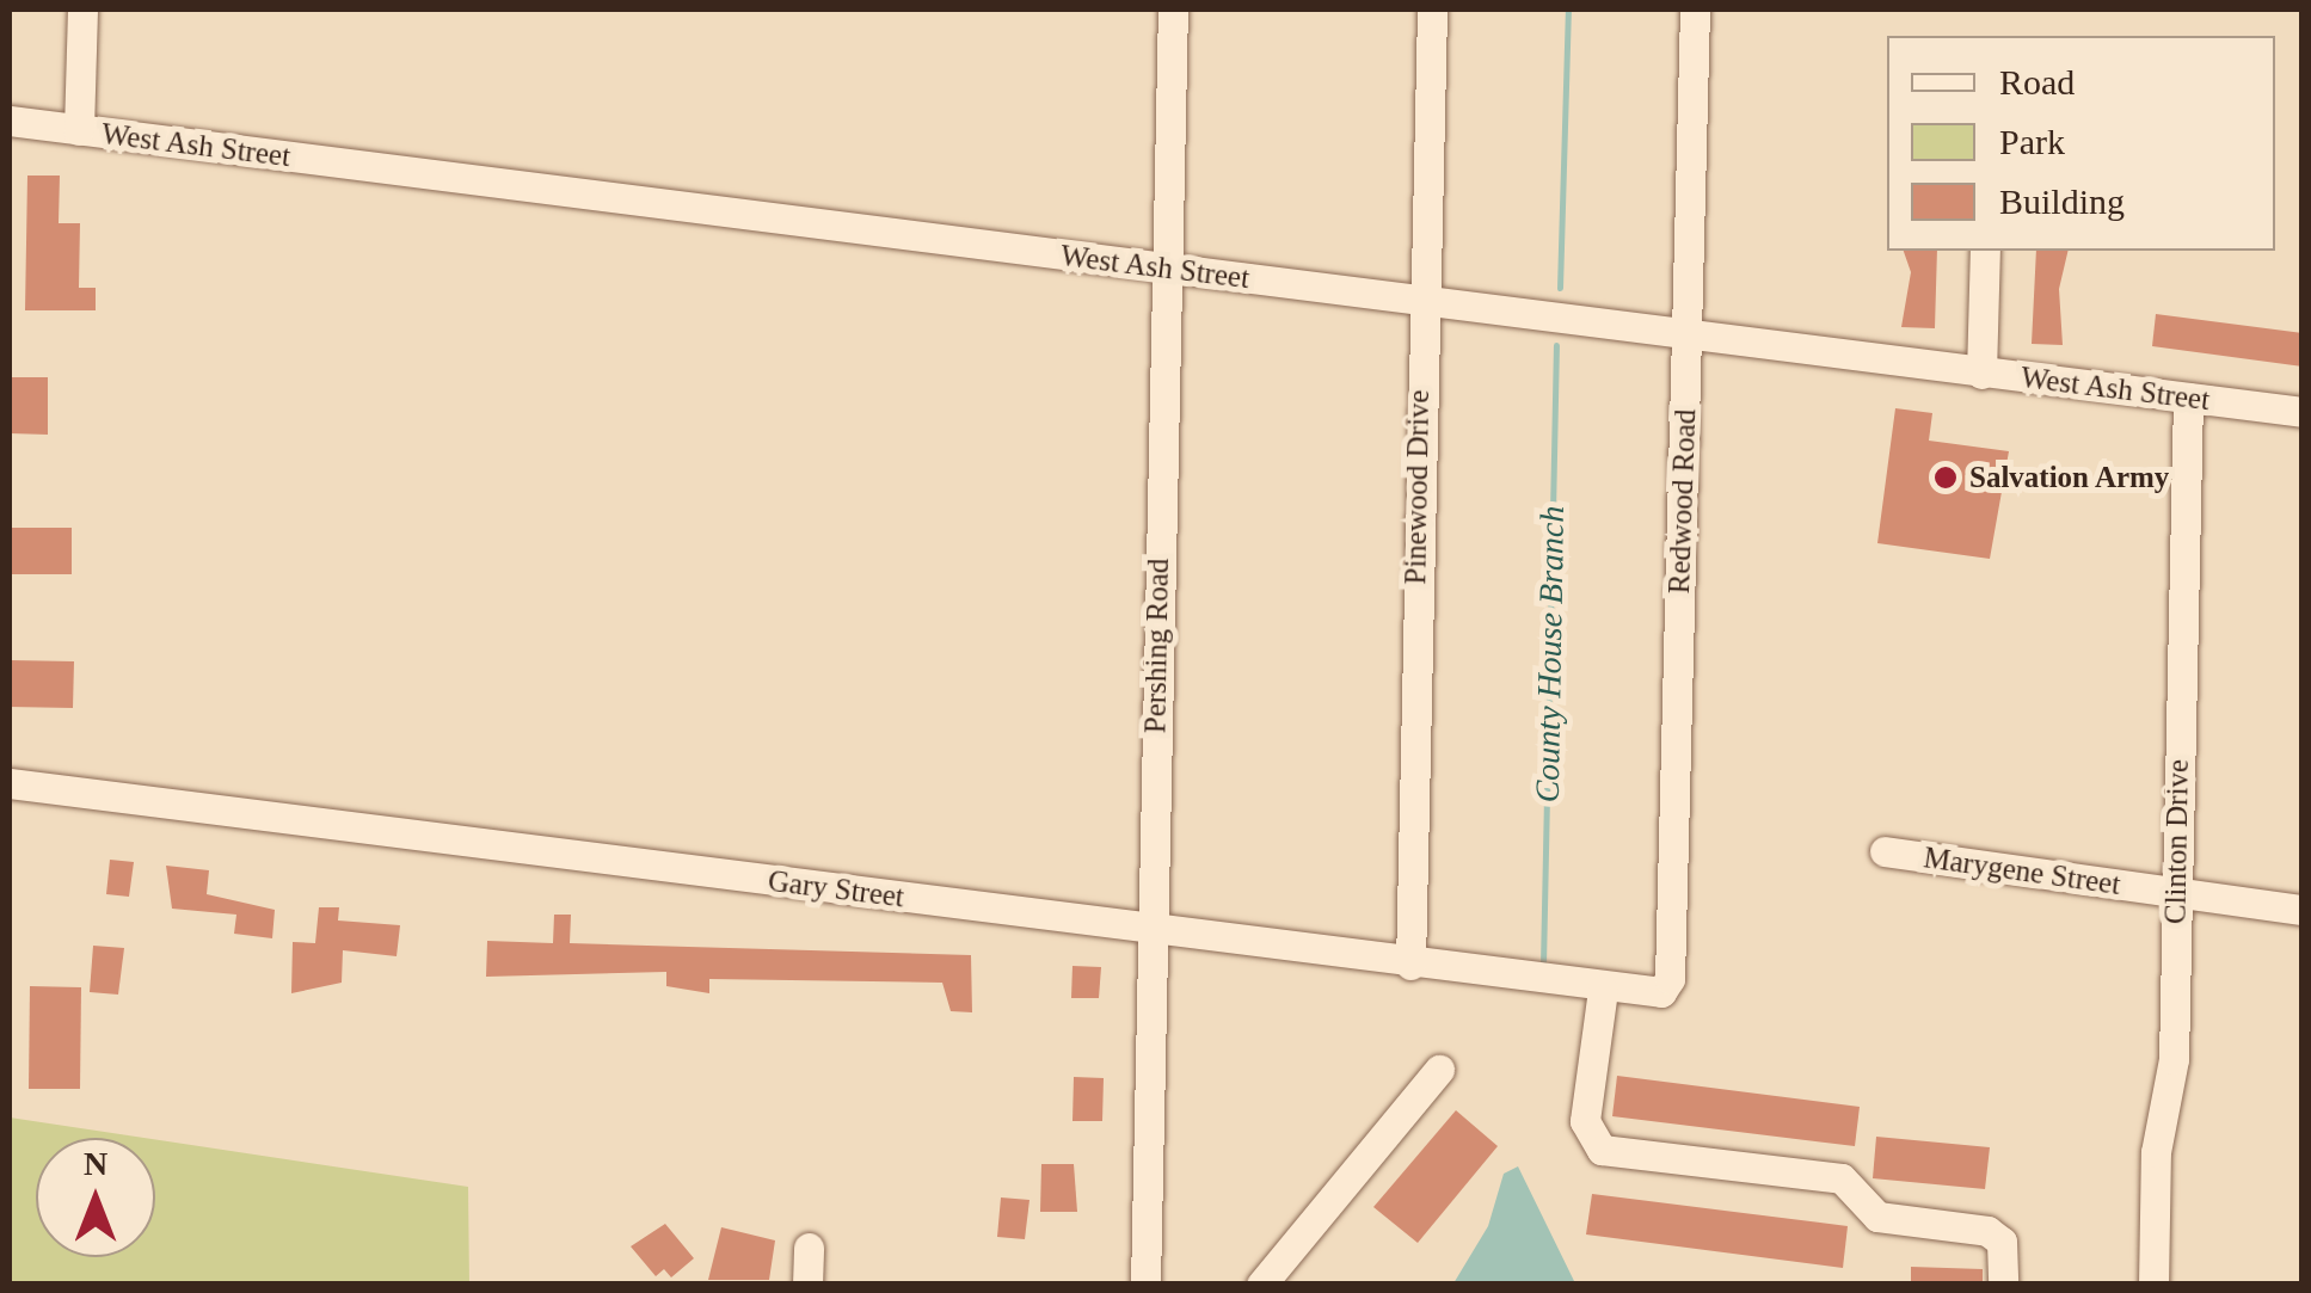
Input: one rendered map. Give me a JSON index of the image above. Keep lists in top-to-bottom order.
{
  "streets": {
    "street": [
      "West Ash Street",
      "Pinewood Drive",
      "Redwood Road",
      "Pershing Road",
      "Clinton Drive",
      "Marygene Street",
      "Gary Street"
    ]
  },
  "crossings": [
    ["West Ash Street", "Pinewood Drive"],
    ["West Ash Street", "Redwood Road"],
    ["West Ash Street", "Pershing Road"],
    ["West Ash Street", "Clinton Drive"],
    ["Pinewood Drive", "Gary Street"],
    ["Redwood Road", "Gary Street"],
    ["Pershing Road", "Gary Street"],
    ["Clinton Drive", "Marygene Street"]
  ],
  "water": ["County House Branch"],
  "places": ["Salvation Army"],
  "legend": ["Road", "Park", "Building"],
  "north": "top"
}
